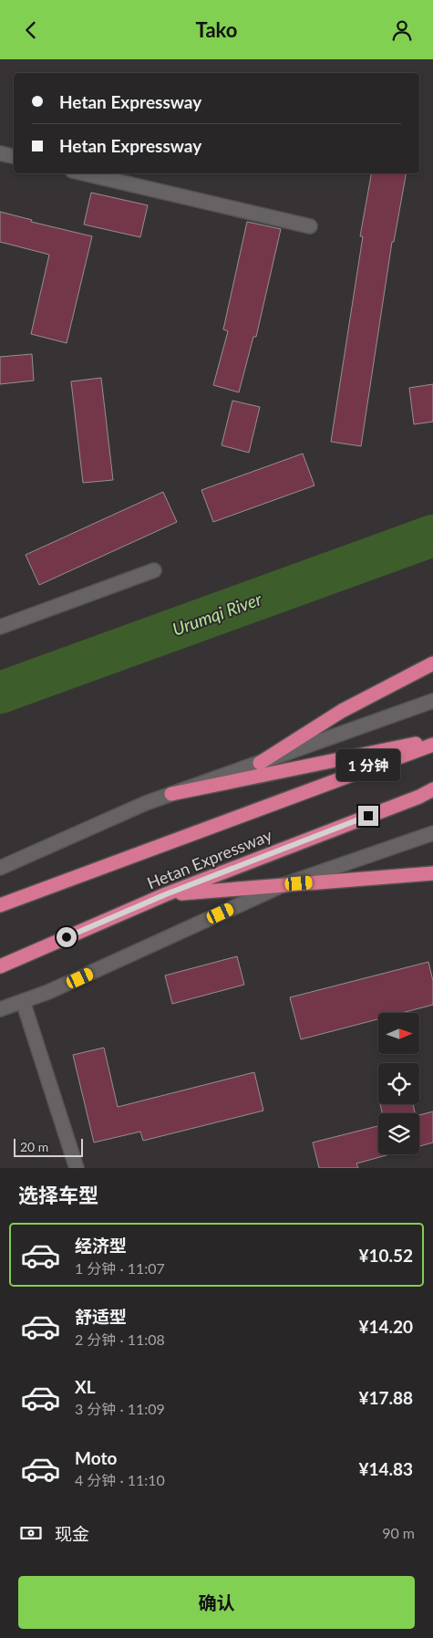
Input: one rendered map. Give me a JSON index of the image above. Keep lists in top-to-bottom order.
{
  "streets": {
    "highway": ["Hetan Expressway"]
  },
  "water": ["Urumqi River"],
  "scale_bar": "20 m",
  "north": "right",
  "page": {
    "header": "Tako",
    "banner": ["Hetan Expressway", "Hetan Expressway"],
    "bubble": "1 分钟",
    "scale": "20 m",
    "heading": "选择车型",
    "list": [
      {
        "name": "经济型",
        "note": "1 分钟 · 11:07",
        "value": "¥10.52"
      },
      {
        "name": "舒适型",
        "note": "2 分钟 · 11:08",
        "value": "¥14.20"
      },
      {
        "name": "XL",
        "note": "3 分钟 · 11:09",
        "value": "¥17.88"
      },
      {
        "name": "Moto",
        "note": "4 分钟 · 11:10",
        "value": "¥14.83"
      }
    ],
    "pay": ["现金", "90 m"],
    "buttons": "确认"
  }
}
